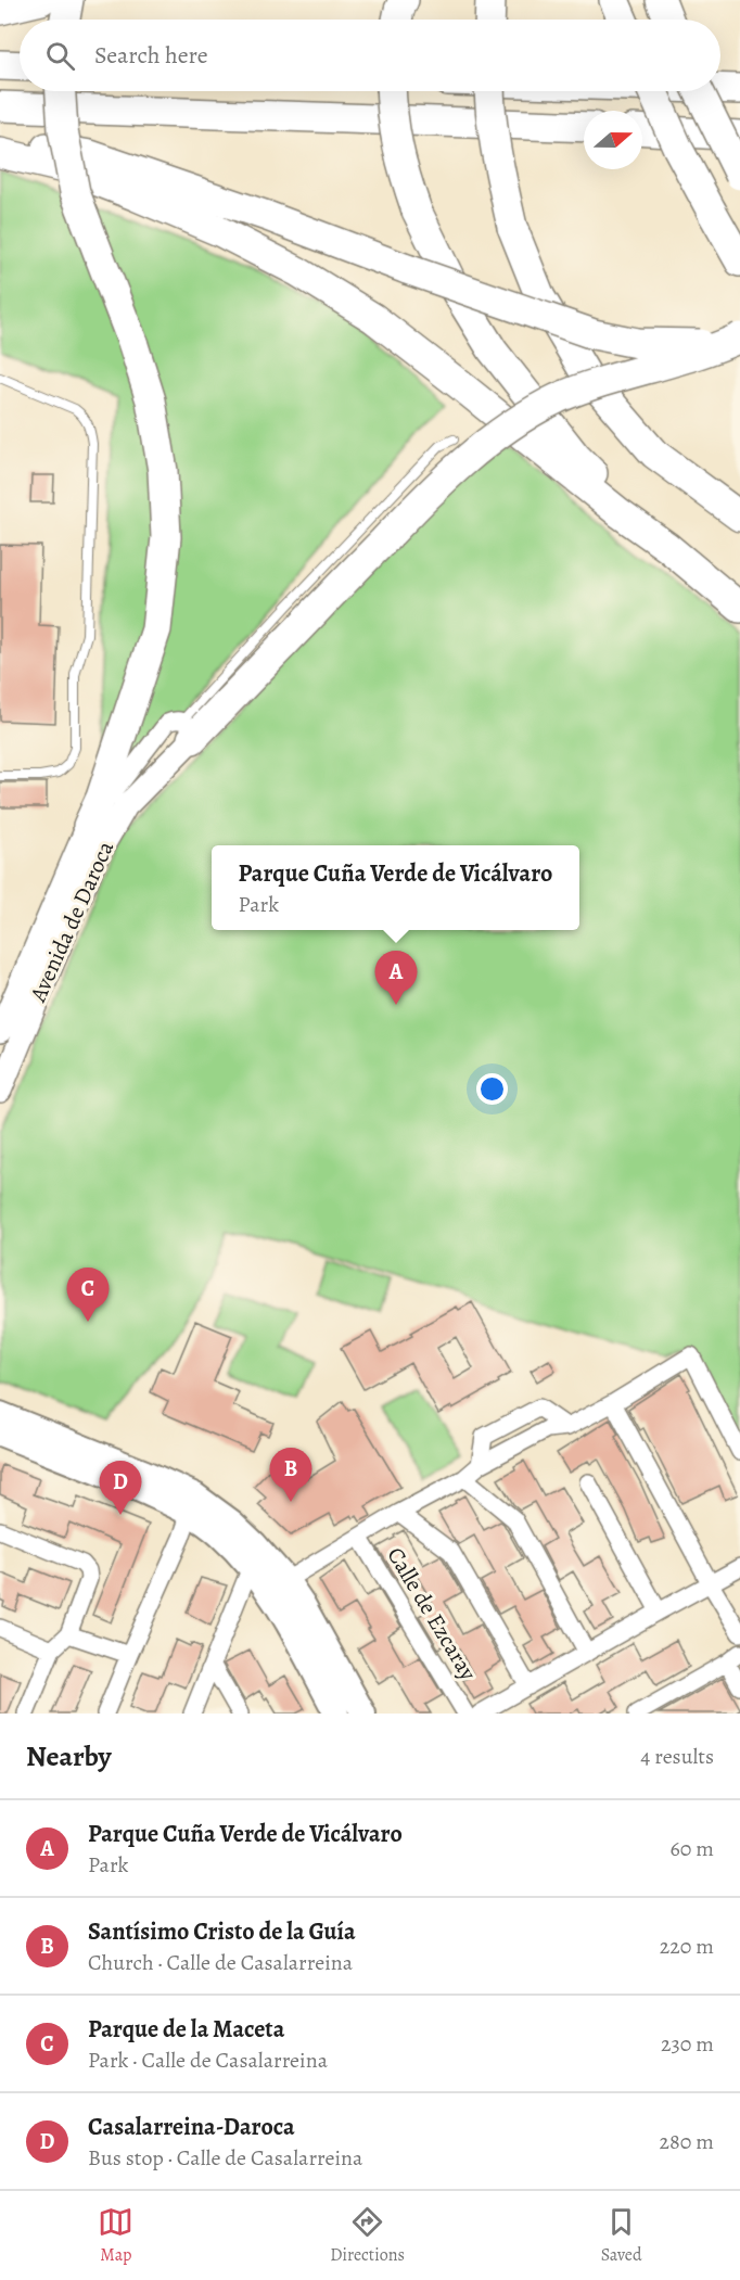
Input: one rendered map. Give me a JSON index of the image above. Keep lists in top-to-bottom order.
{
  "streets": {
    "main road": ["Avenida de Daroca"],
    "street": ["Calle de Ezcaray"]
  },
  "north": "right",
  "page": {
    "search": "Search here",
    "popup": ["Parque Cuña Verde de Vicálvaro", "Park"],
    "pins": [
      "A",
      "C",
      "B",
      "D"
    ],
    "heading": ["Nearby", "4 results"],
    "list": [
      {
        "mark": "A",
        "name": "Parque Cuña Verde de Vicálvaro",
        "note": "Park",
        "value": "60 m"
      },
      {
        "mark": "B",
        "name": "Santísimo Cristo de la Guía",
        "note": "Church · Calle de Casalarreina",
        "value": "220 m"
      },
      {
        "mark": "C",
        "name": "Parque de la Maceta",
        "note": "Park · Calle de Casalarreina",
        "value": "230 m"
      },
      {
        "mark": "D",
        "name": "Casalarreina-Daroca",
        "note": "Bus stop · Calle de Casalarreina",
        "value": "280 m"
      }
    ],
    "nav": ["Map", "Directions", "Saved"]
  }
}
